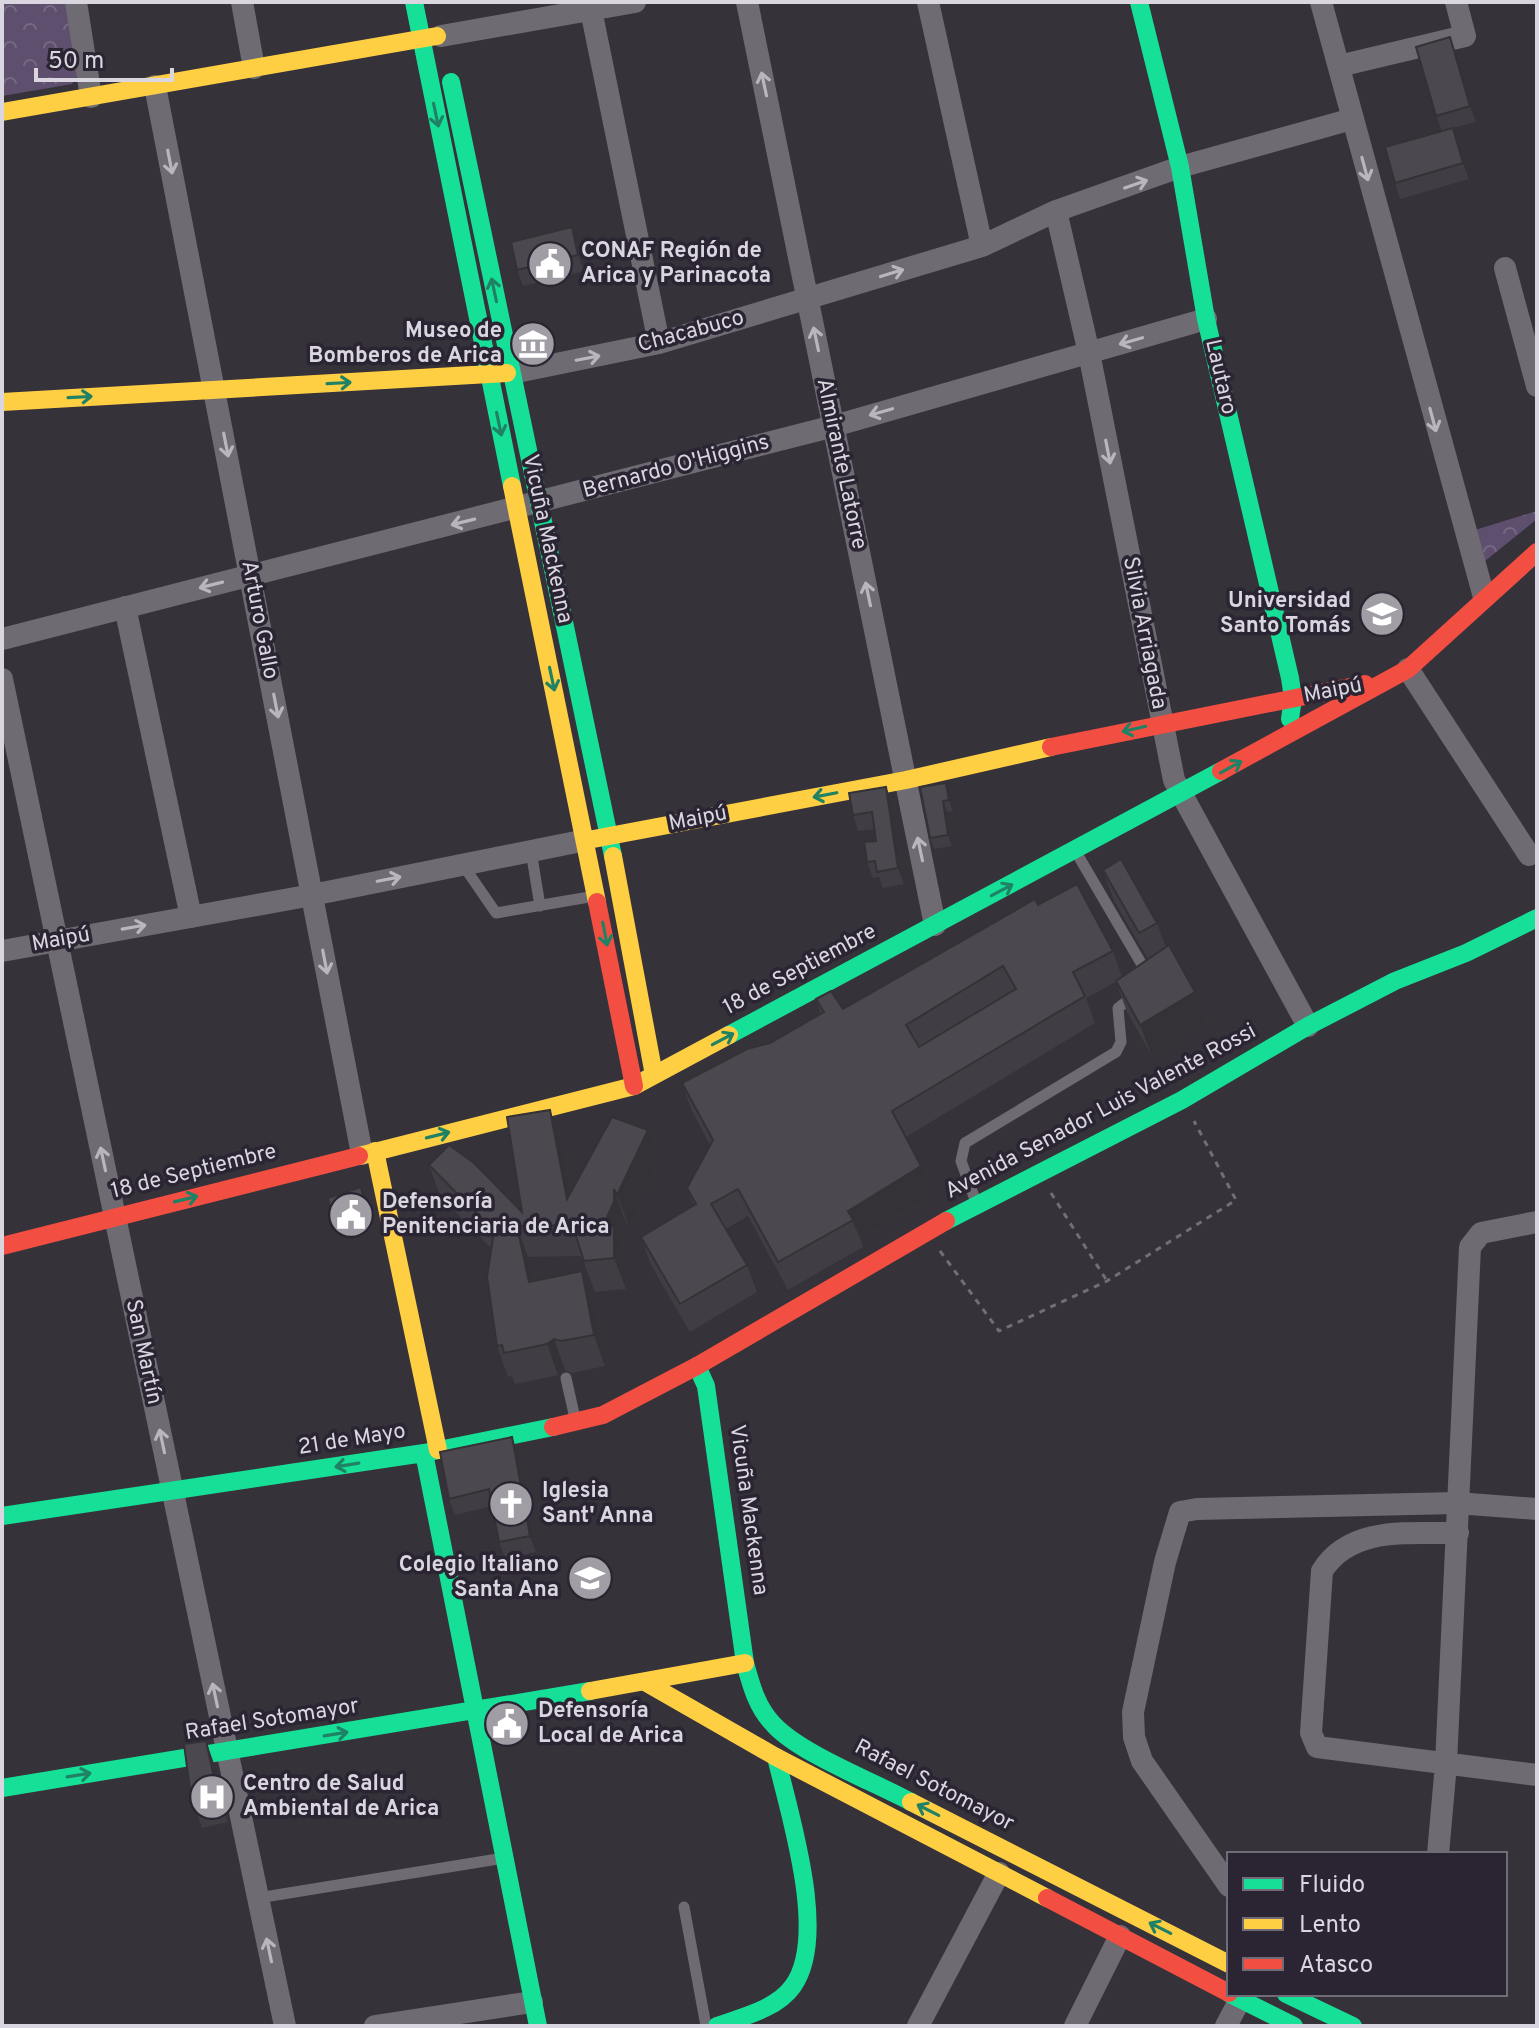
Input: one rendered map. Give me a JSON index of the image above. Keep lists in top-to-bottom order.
{
  "streets": {
    "main road": [
      "Chacabuco",
      "Lautaro",
      "Vicuña Mackenna",
      "Arturo Gallo",
      "Maipú",
      "18 de Septiembre",
      "Avenida Senador Luis Valente Rossi",
      "21 de Mayo",
      "Rafael Sotomayor"
    ],
    "street": [
      "Almirante Latorre",
      "Bernardo O'Higgins",
      "Silvia Arriagada",
      "San Martín"
    ]
  },
  "crossings": [
    ["Chacabuco", "Lautaro"],
    ["Chacabuco", "Almirante Latorre"],
    ["Chacabuco", "Vicuña Mackenna"],
    ["Chacabuco", "Arturo Gallo"],
    ["Chacabuco", "Silvia Arriagada"],
    ["Lautaro", "Bernardo O'Higgins"],
    ["Lautaro", "Maipú"],
    ["Almirante Latorre", "Bernardo O'Higgins"],
    ["Almirante Latorre", "Maipú"],
    ["Almirante Latorre", "18 de Septiembre"],
    ["Bernardo O'Higgins", "Vicuña Mackenna"],
    ["Bernardo O'Higgins", "Arturo Gallo"],
    ["Bernardo O'Higgins", "Silvia Arriagada"],
    ["Vicuña Mackenna", "Maipú"],
    ["Vicuña Mackenna", "18 de Septiembre"],
    ["Vicuña Mackenna", "Avenida Senador Luis Valente Rossi"],
    ["Vicuña Mackenna", "21 de Mayo"],
    ["Vicuña Mackenna", "Rafael Sotomayor"],
    ["Arturo Gallo", "Maipú"],
    ["Arturo Gallo", "18 de Septiembre"],
    ["Arturo Gallo", "21 de Mayo"],
    ["Arturo Gallo", "Rafael Sotomayor"],
    ["Silvia Arriagada", "Maipú"],
    ["Silvia Arriagada", "18 de Septiembre"],
    ["Silvia Arriagada", "Avenida Senador Luis Valente Rossi"],
    ["Maipú", "18 de Septiembre"],
    ["Maipú", "San Martín"],
    ["18 de Septiembre", "San Martín"],
    ["Avenida Senador Luis Valente Rossi", "21 de Mayo"],
    ["San Martín", "21 de Mayo"],
    ["San Martín", "Rafael Sotomayor"]
  ],
  "one_way": [
    "Chacabuco",
    "Bernardo O'Higgins",
    "Arturo Gallo",
    "Silvia Arriagada",
    "18 de Septiembre",
    "San Martín",
    "21 de Mayo"
  ],
  "places": {
    "public building": ["CONAF Región de Arica y Parinacota", "Defensoría Penitenciaria de Arica", "Defensoría Local de Arica"],
    "museum": ["Museo de Bomberos de Arica"],
    "school or university": ["Universidad Santo Tomás", "Colegio Italiano Santa Ana"],
    "church": ["Iglesia Sant' Anna"],
    "hospital": ["Centro de Salud Ambiental de Arica"]
  },
  "legend": ["Fluido", "Lento", "Atasco"],
  "scale_bar": "50 m"
}
